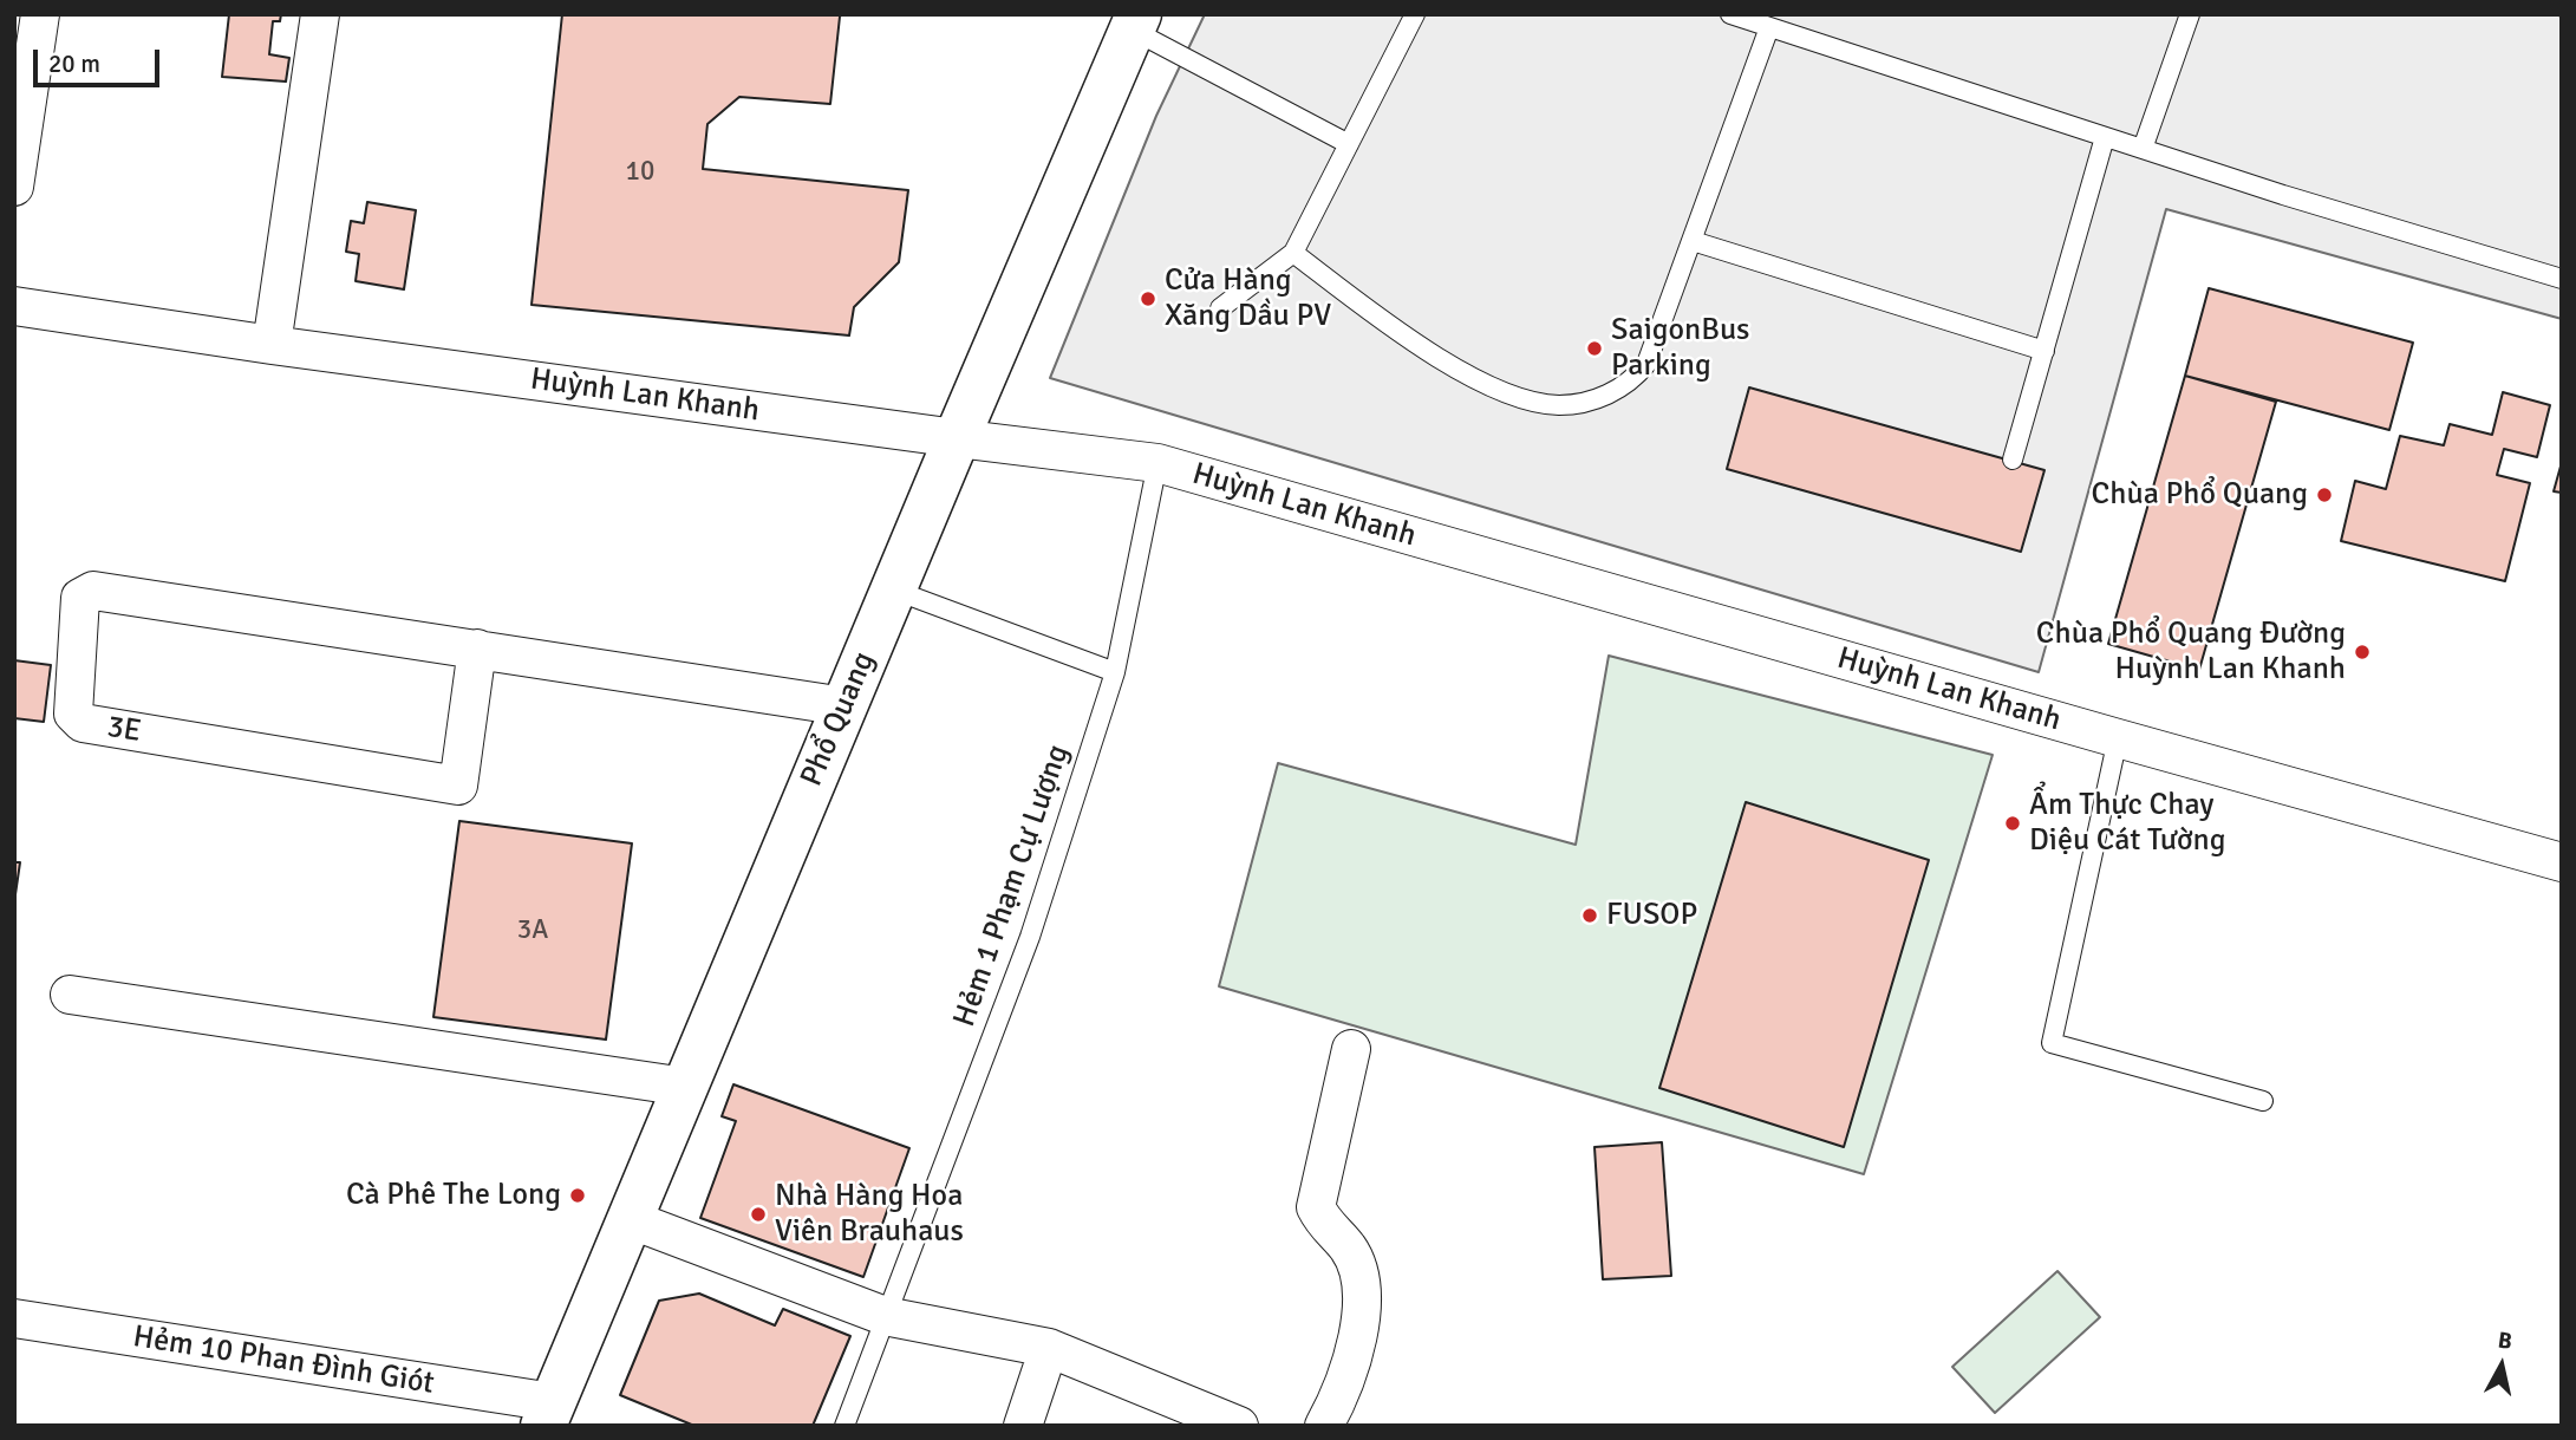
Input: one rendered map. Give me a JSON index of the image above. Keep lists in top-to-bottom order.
{
  "streets": {
    "main road": ["Phổ Quang"],
    "street": ["Huỳnh Lan Khanh", "3E", "Hẻm 10 Phan Đình Giót"],
    "lane": ["Hẻm 1 Phạm Cự Lượng"]
  },
  "crossings": [
    ["Huỳnh Lan Khanh", "Phổ Quang"],
    ["Huỳnh Lan Khanh", "Hẻm 1 Phạm Cự Lượng"],
    ["Phổ Quang", "3E"],
    ["Phổ Quang", "Hẻm 10 Phan Đình Giót"]
  ],
  "places": [
    "Cửa Hàng Xăng Dầu PV",
    "SaigonBus Parking",
    "Chùa Phổ Quang",
    "Chùa Phổ Quang Đường Huỳnh Lan Khanh",
    "Ẩm Thực Chay Diệu Cát Tường",
    "FUSOP",
    "Cà Phê The Long",
    "Nhà Hàng Hoa Viên Brauhaus"
  ],
  "house_numbers": ["10", "3A"],
  "scale_bar": "20 m",
  "north": "top"
}
